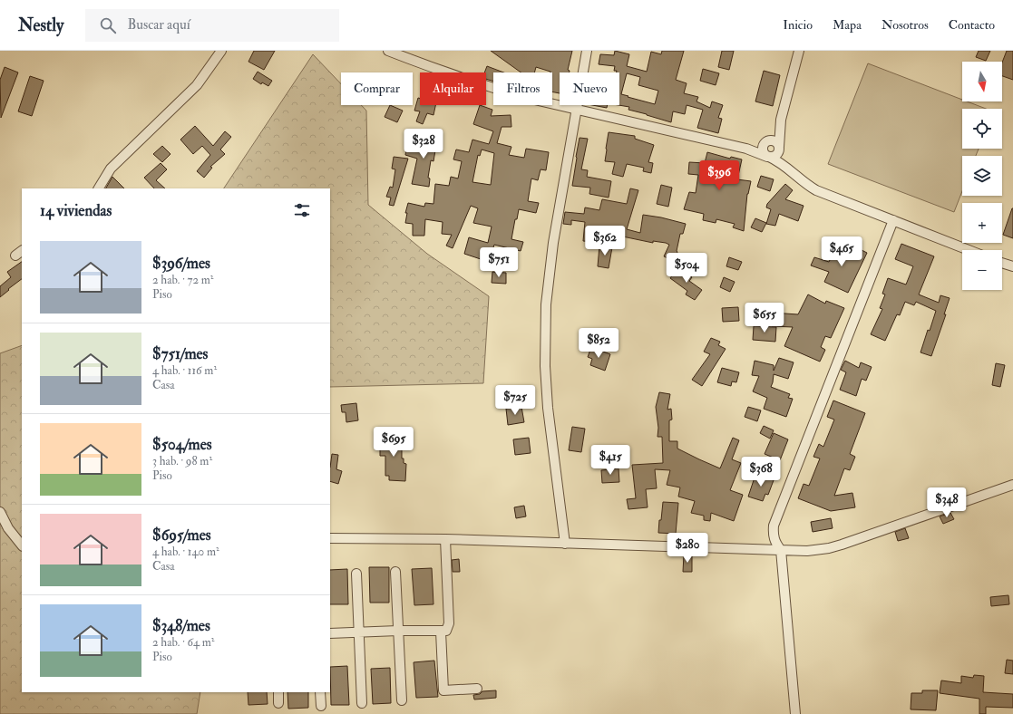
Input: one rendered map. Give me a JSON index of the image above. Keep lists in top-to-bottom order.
{
  "north": "bottom",
  "page": {
    "header": "Nestly",
    "search": "Buscar aquí",
    "nav": [
      "Inicio",
      "Mapa",
      "Nosotros",
      "Contacto"
    ],
    "map_buttons": ["+", "−"],
    "chip": [
      "Comprar",
      "Alquilar",
      "Filtros",
      "Nuevo"
    ],
    "price": [
      "$328",
      "$396",
      "$362",
      "$465",
      "$751",
      "$504",
      "$655",
      "$852",
      "$725",
      "$695",
      "$415",
      "$368",
      "$348",
      "$280"
    ],
    "heading": "14 viviendas",
    "list": [
      {
        "name": "$396/mes",
        "note": "2 hab. · 72 m² · Piso"
      },
      {
        "name": "$751/mes",
        "note": "4 hab. · 116 m² · Casa"
      },
      {
        "name": "$504/mes",
        "note": "3 hab. · 98 m² · Piso"
      },
      {
        "name": "$695/mes",
        "note": "4 hab. · 140 m² · Casa"
      },
      {
        "name": "$348/mes",
        "note": "2 hab. · 64 m² · Piso"
      }
    ]
  }
}
